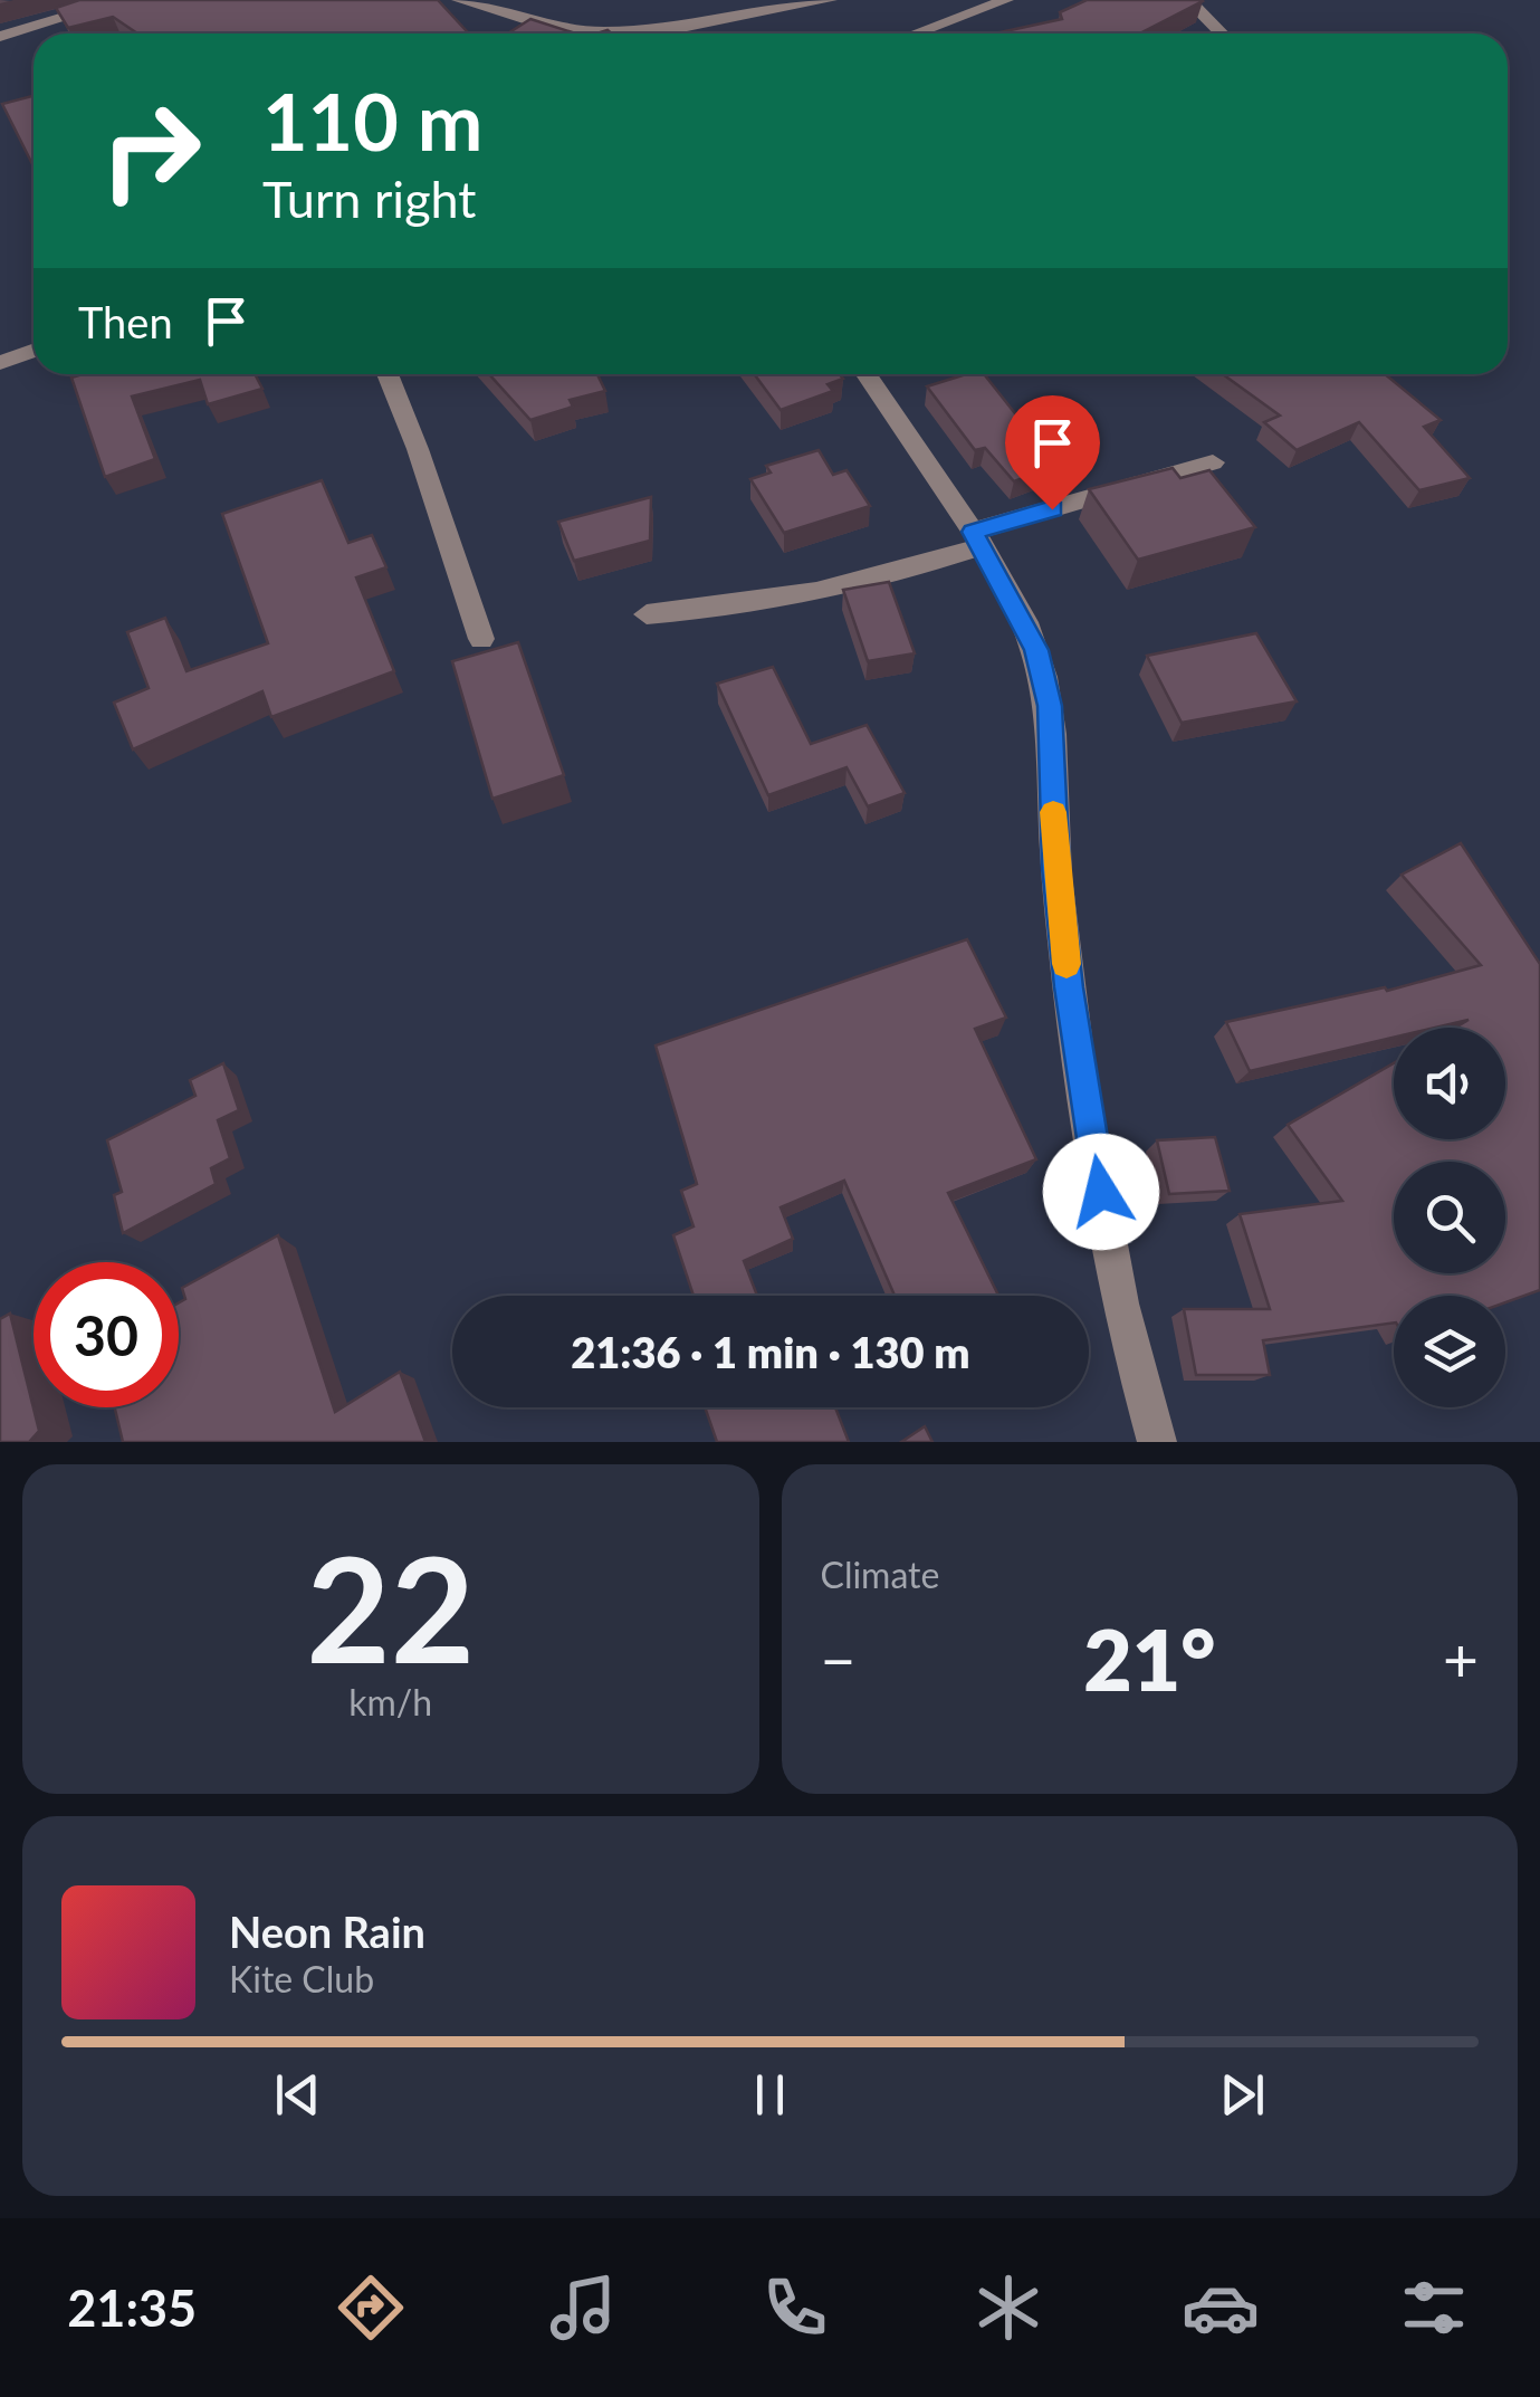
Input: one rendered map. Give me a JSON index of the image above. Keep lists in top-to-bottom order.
{
  "page": {
    "turn": ["110 m", "Turn right"],
    "then": "Then",
    "limit": "30",
    "trip": "21:36 · 1 min · 130 m",
    "tile": [
      ["22", "km/h"],
      "Climate"
    ],
    "heat": ["−", "21°", "+"],
    "song": ["Neon Rain", "Kite Club"],
    "tabs": "21:35"
  }
}
